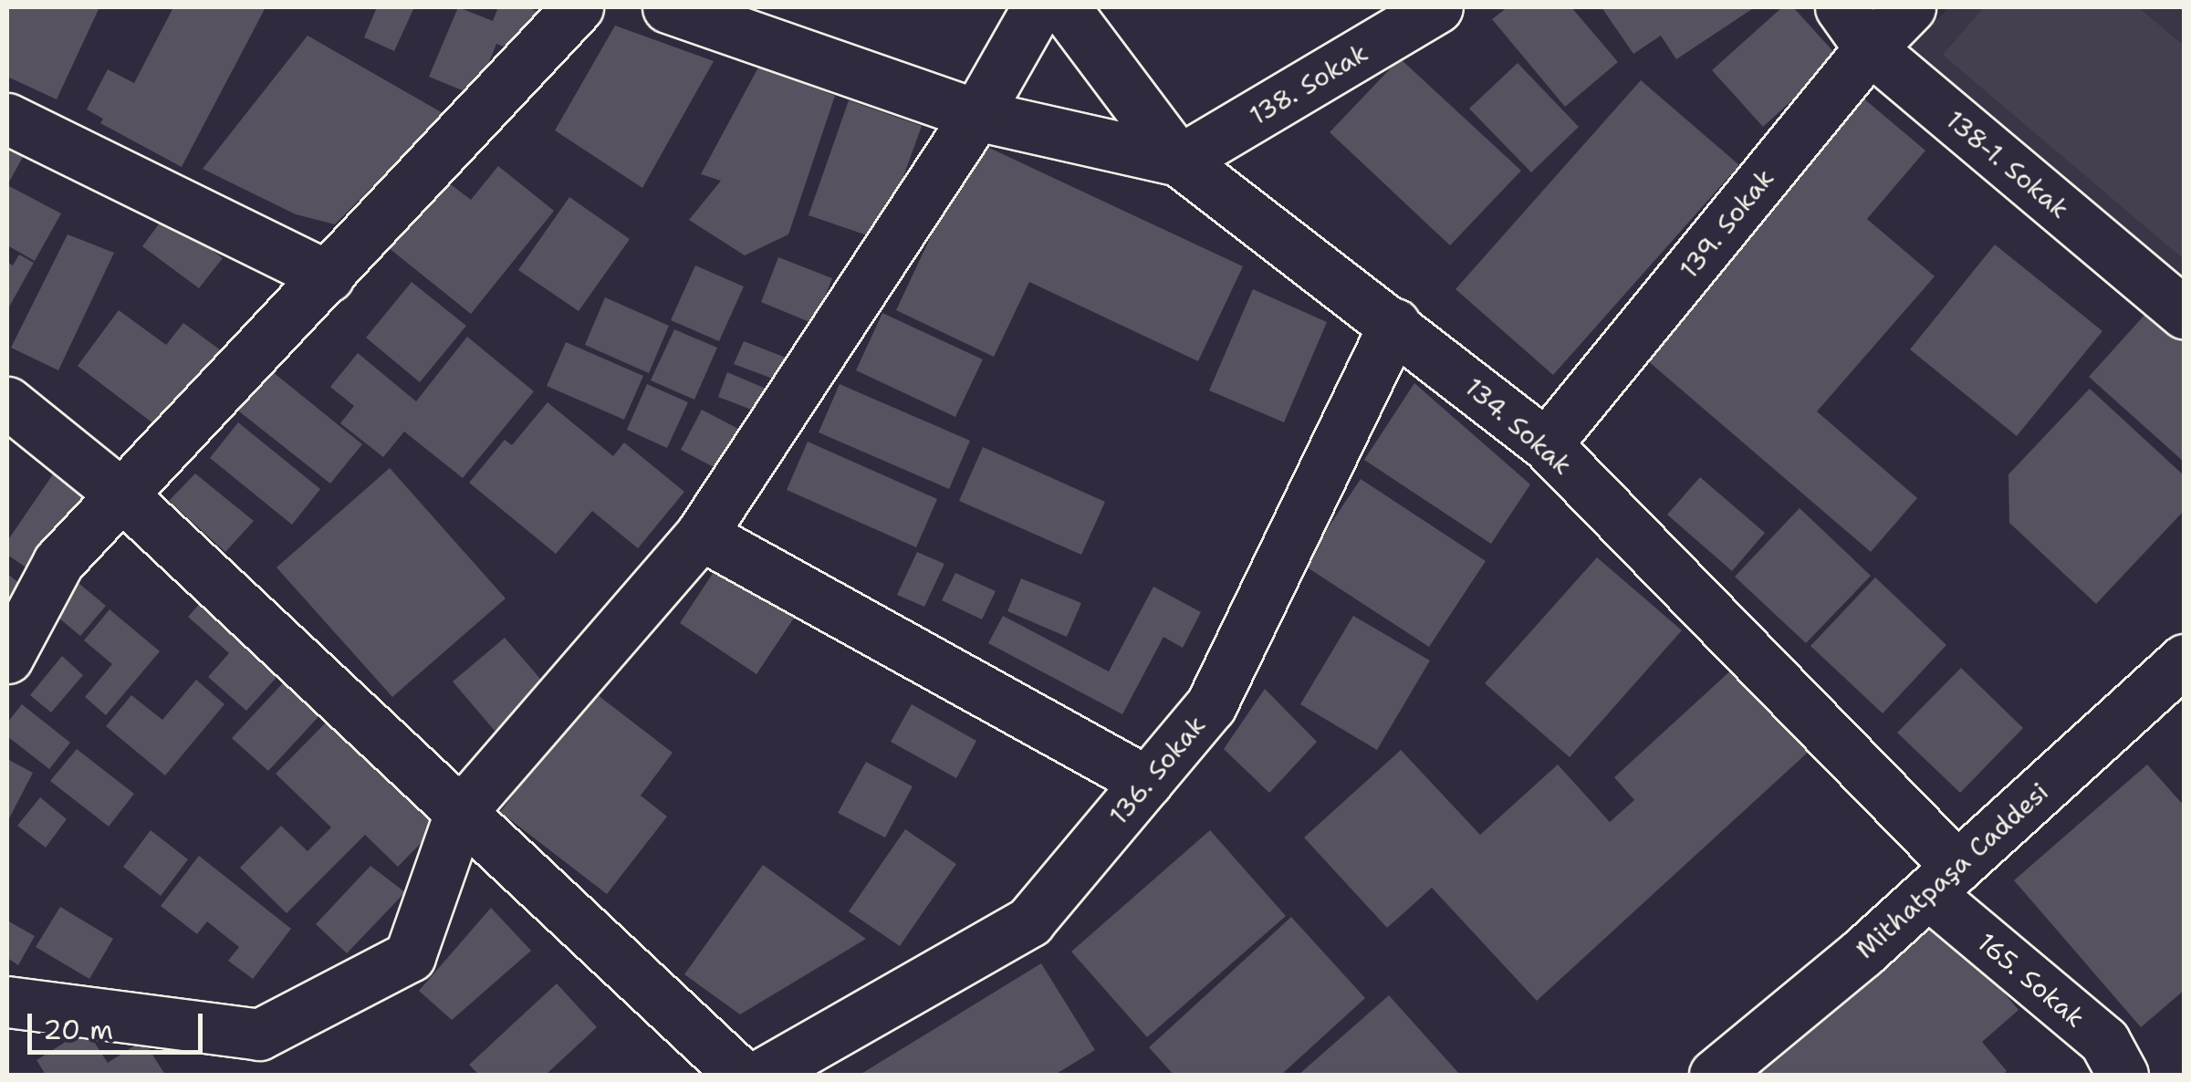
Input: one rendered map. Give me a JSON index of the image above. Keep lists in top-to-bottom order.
{
  "streets": {
    "street": [
      "138. Sokak",
      "138-1. Sokak",
      "139. Sokak",
      "134. Sokak",
      "136. Sokak",
      "Mithatpaşa Caddesi",
      "165. Sokak"
    ]
  },
  "crossings": [
    ["138. Sokak", "134. Sokak"],
    ["138-1. Sokak", "139. Sokak"],
    ["139. Sokak", "134. Sokak"],
    ["134. Sokak", "136. Sokak"],
    ["134. Sokak", "Mithatpaşa Caddesi"],
    ["134. Sokak", "165. Sokak"],
    ["Mithatpaşa Caddesi", "165. Sokak"]
  ],
  "scale_bar": "20 m"
}
